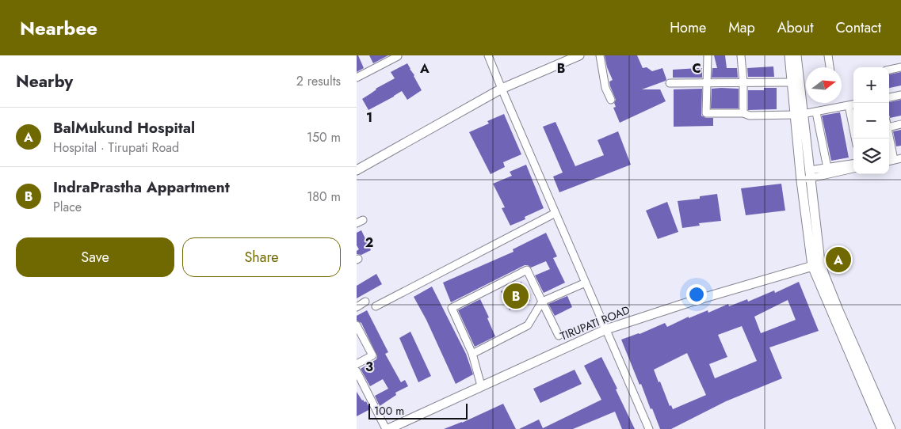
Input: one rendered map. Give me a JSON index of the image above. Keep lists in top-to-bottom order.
{
  "streets": {
    "street": ["TIRUPATI ROAD"]
  },
  "scale_bar": "100 m",
  "north": "right",
  "page": {
    "header": "Nearbee",
    "nav": [
      "Home",
      "Map",
      "About",
      "Contact"
    ],
    "heading": ["Nearby", "2 results"],
    "map_buttons": ["+", "−"],
    "list": [
      {
        "mark": "A",
        "name": "BalMukund Hospital",
        "note": "Hospital · Tirupati Road",
        "value": "150 m"
      },
      {
        "mark": "B",
        "name": "IndraPrastha Appartment",
        "note": "Place",
        "value": "180 m"
      }
    ],
    "buttons": ["Save", "Share"],
    "pins": ["A", "B"],
    "scale": "100 m"
  },
  "grid": {
    "columns": ["A", "B", "C"],
    "rows": ["1", "2", "3"]
  }
}
